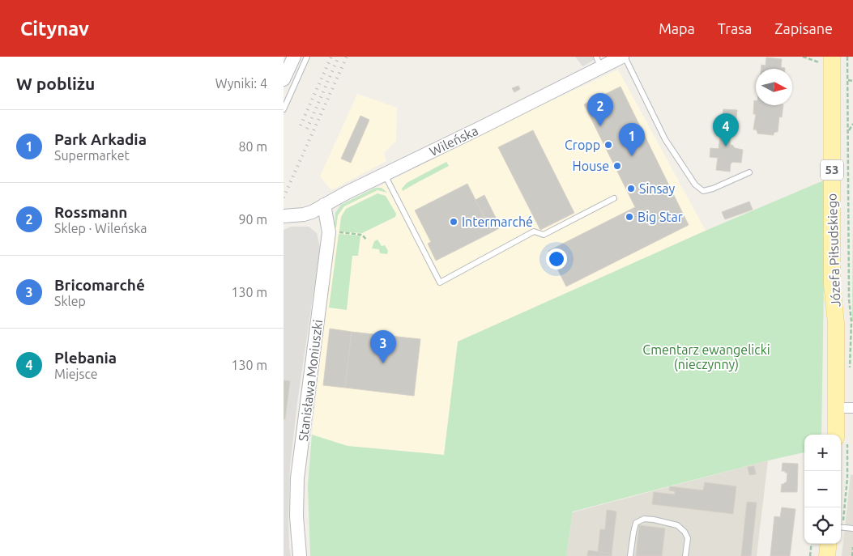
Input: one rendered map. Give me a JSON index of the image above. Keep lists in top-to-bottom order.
{
  "streets": {
    "main road": ["53", "Józefa Piłsudskiego"],
    "street": ["Wileńska", "Stanisława Moniuszki"]
  },
  "crossings": [
    ["Wileńska", "Stanisława Moniuszki"]
  ],
  "parks": ["Cmentarz ewangelicki (nieczynny)"],
  "places": [
    "Cropp",
    "House",
    "Sinsay",
    "Big Star",
    "Intermarché"
  ],
  "north": "right",
  "page": {
    "header": "Citynav",
    "nav": ["Mapa", "Trasa", "Zapisane"],
    "heading": ["W pobliżu", "Wyniki: 4"],
    "pins": [
      "2",
      "4",
      "1",
      "3"
    ],
    "list": [
      {
        "mark": "1",
        "name": "Park Arkadia",
        "note": "Supermarket",
        "value": "80 m"
      },
      {
        "mark": "2",
        "name": "Rossmann",
        "note": "Sklep · Wileńska",
        "value": "90 m"
      },
      {
        "mark": "3",
        "name": "Bricomarché",
        "note": "Sklep",
        "value": "130 m"
      },
      {
        "mark": "4",
        "name": "Plebania",
        "note": "Miejsce",
        "value": "130 m"
      }
    ],
    "map_buttons": ["+", "−"]
  }
}
